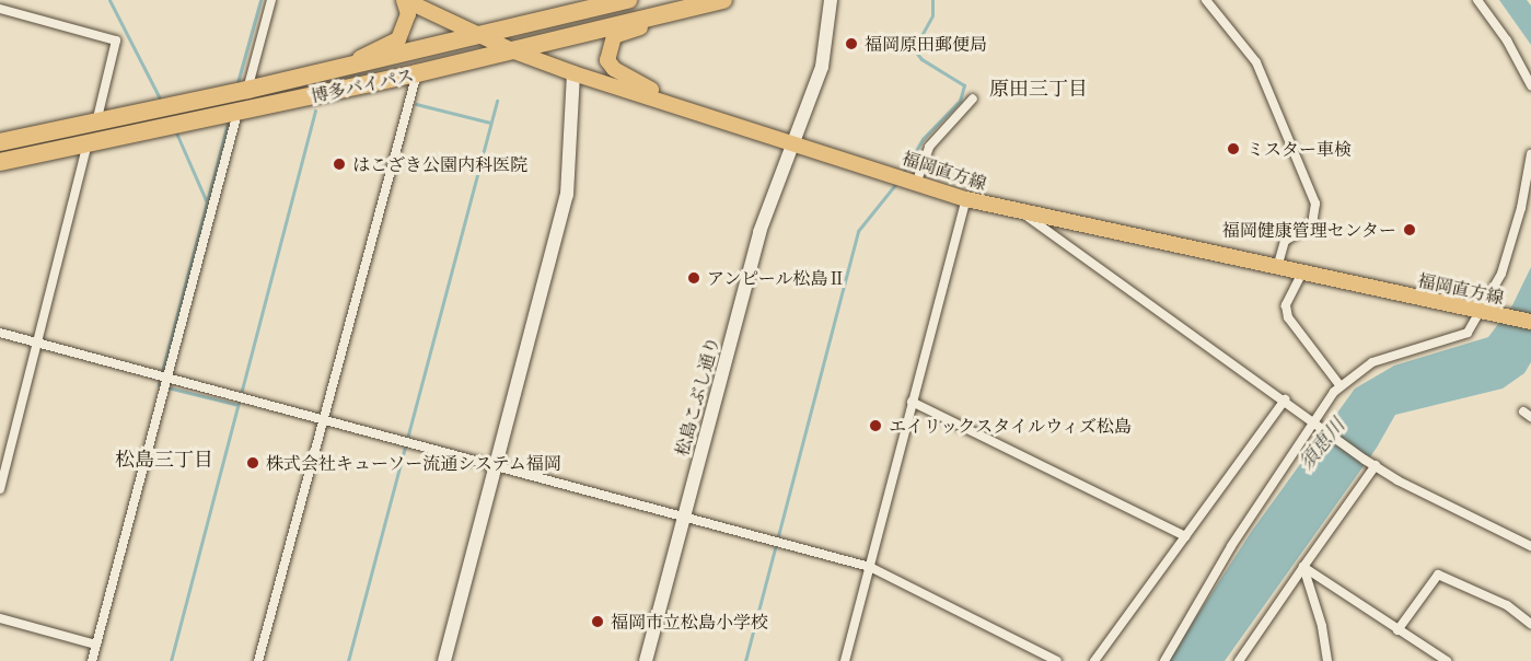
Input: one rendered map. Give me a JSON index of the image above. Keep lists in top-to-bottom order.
{
  "streets": {
    "highway": ["博多バイパス"],
    "main road": ["福岡直方線"],
    "street": ["松島こぶし通り"]
  },
  "crossings": [
    ["博多バイパス", "福岡直方線"],
    ["福岡直方線", "松島こぶし通り"]
  ],
  "districts": ["原田三丁目", "松島三丁目"],
  "water": ["須恵川"],
  "places": [
    "福岡原田郵便局",
    "ミスター車検",
    "はこざき公園内科医院",
    "福岡健康管理センター",
    "アンピール松島Ⅱ",
    "エイリックスタイルウィズ松島",
    "株式会社キューソー流通システム福岡",
    "福岡市立松島小学校"
  ]
}
